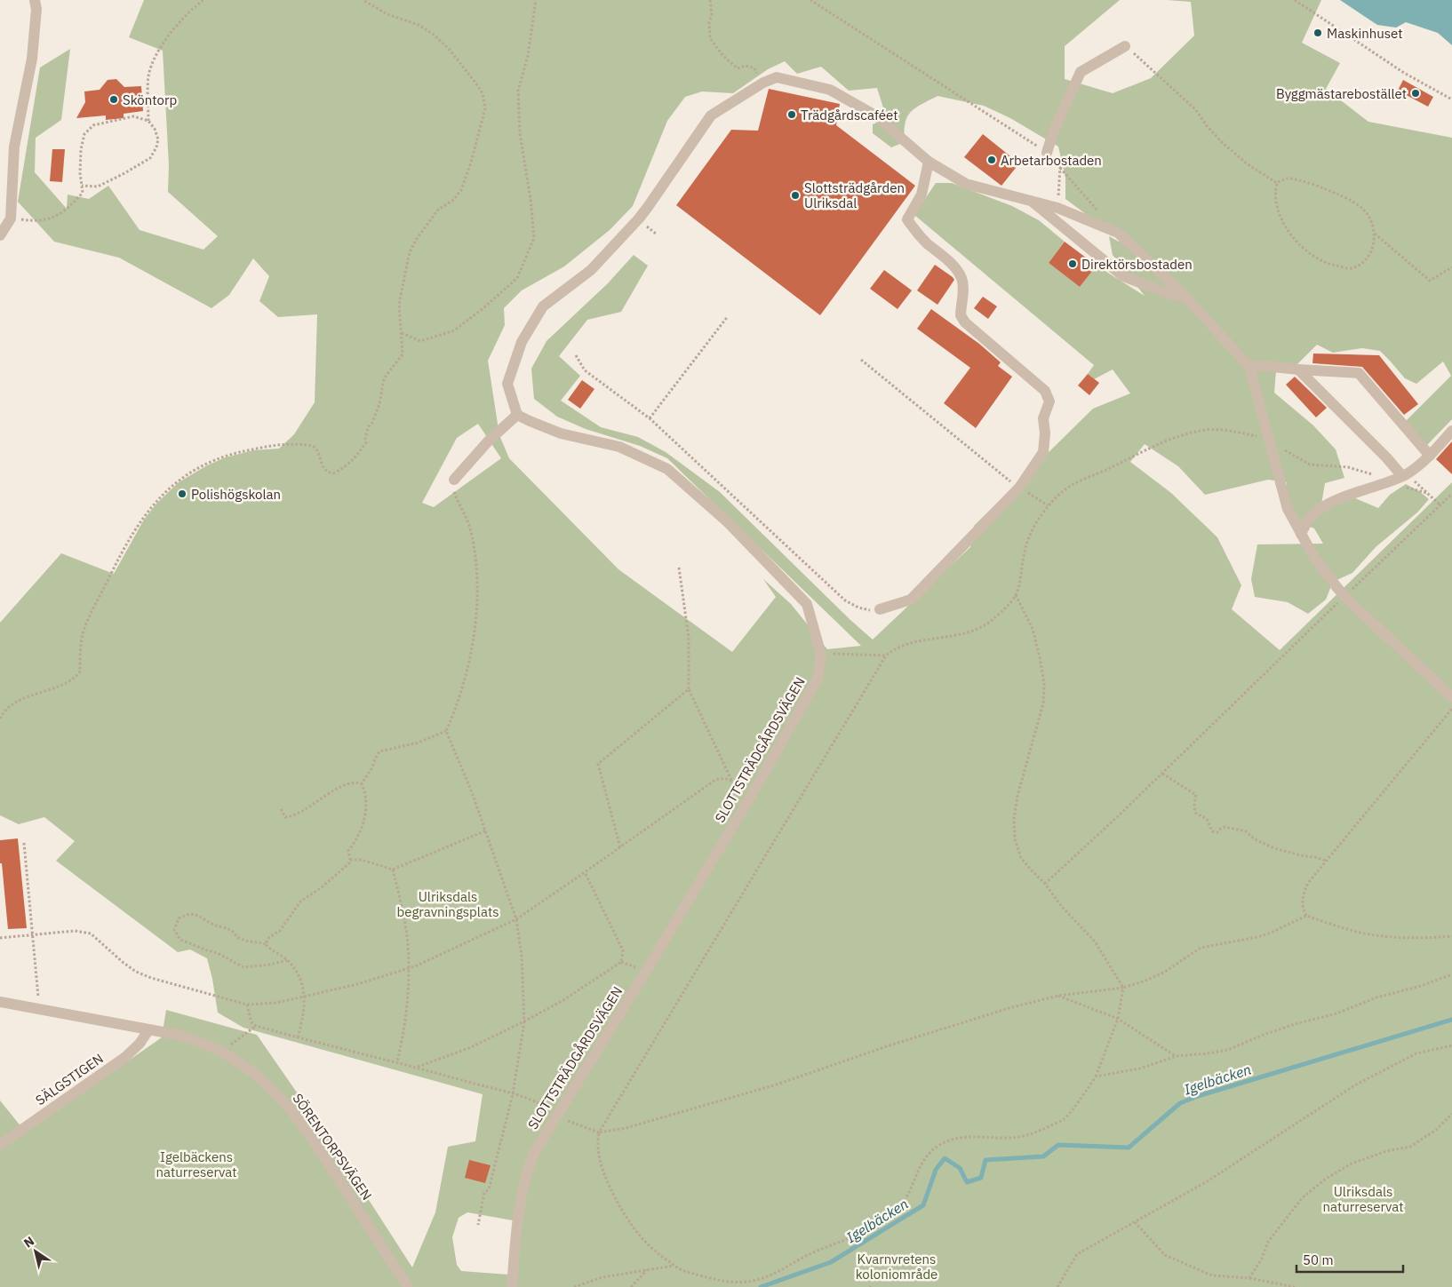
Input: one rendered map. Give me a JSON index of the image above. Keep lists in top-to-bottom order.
{
  "streets": {
    "street": ["SLOTTSTRÄDGÅRDSVÄGEN", "SÄLGSTIGEN", "SÖRENTORPSVÄGEN"]
  },
  "crossings": [
    ["SÄLGSTIGEN", "SÖRENTORPSVÄGEN"]
  ],
  "water": ["Igelbäcken"],
  "parks": [
    "Ulriksdals begravningsplats",
    "Igelbäckens naturreservat",
    "Ulriksdals naturreservat",
    "Kvarnvretens koloniområde"
  ],
  "places": [
    "Maskinhuset",
    "Byggmästarebostället",
    "Sköntorp",
    "Trädgårdscaféet",
    "Arbetarbostaden",
    "Slottsträdgården Ulriksdal",
    "Direktörsbostaden",
    "Polishögskolan"
  ],
  "scale_bar": "50 m",
  "north": "top left"
}
